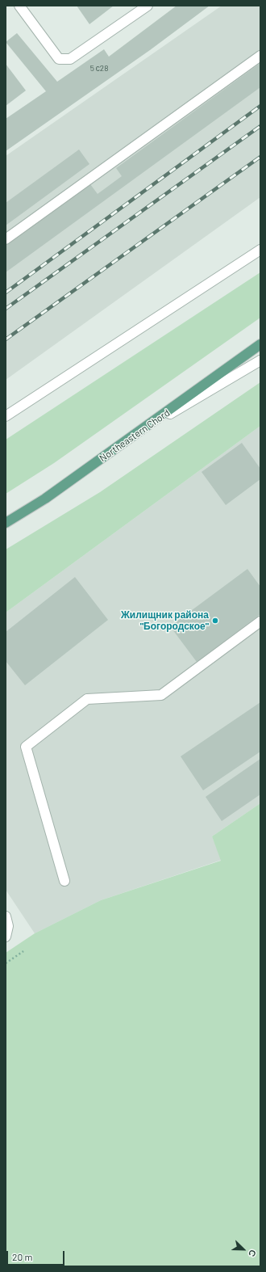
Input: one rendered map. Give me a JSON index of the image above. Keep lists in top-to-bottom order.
{
  "streets": {
    "main road": ["Northeastern Chord"]
  },
  "places": ["Жилищник района \"Богородское\""],
  "house_numbers": ["5 с28"],
  "scale_bar": "20 m",
  "north": "bottom right"
}
